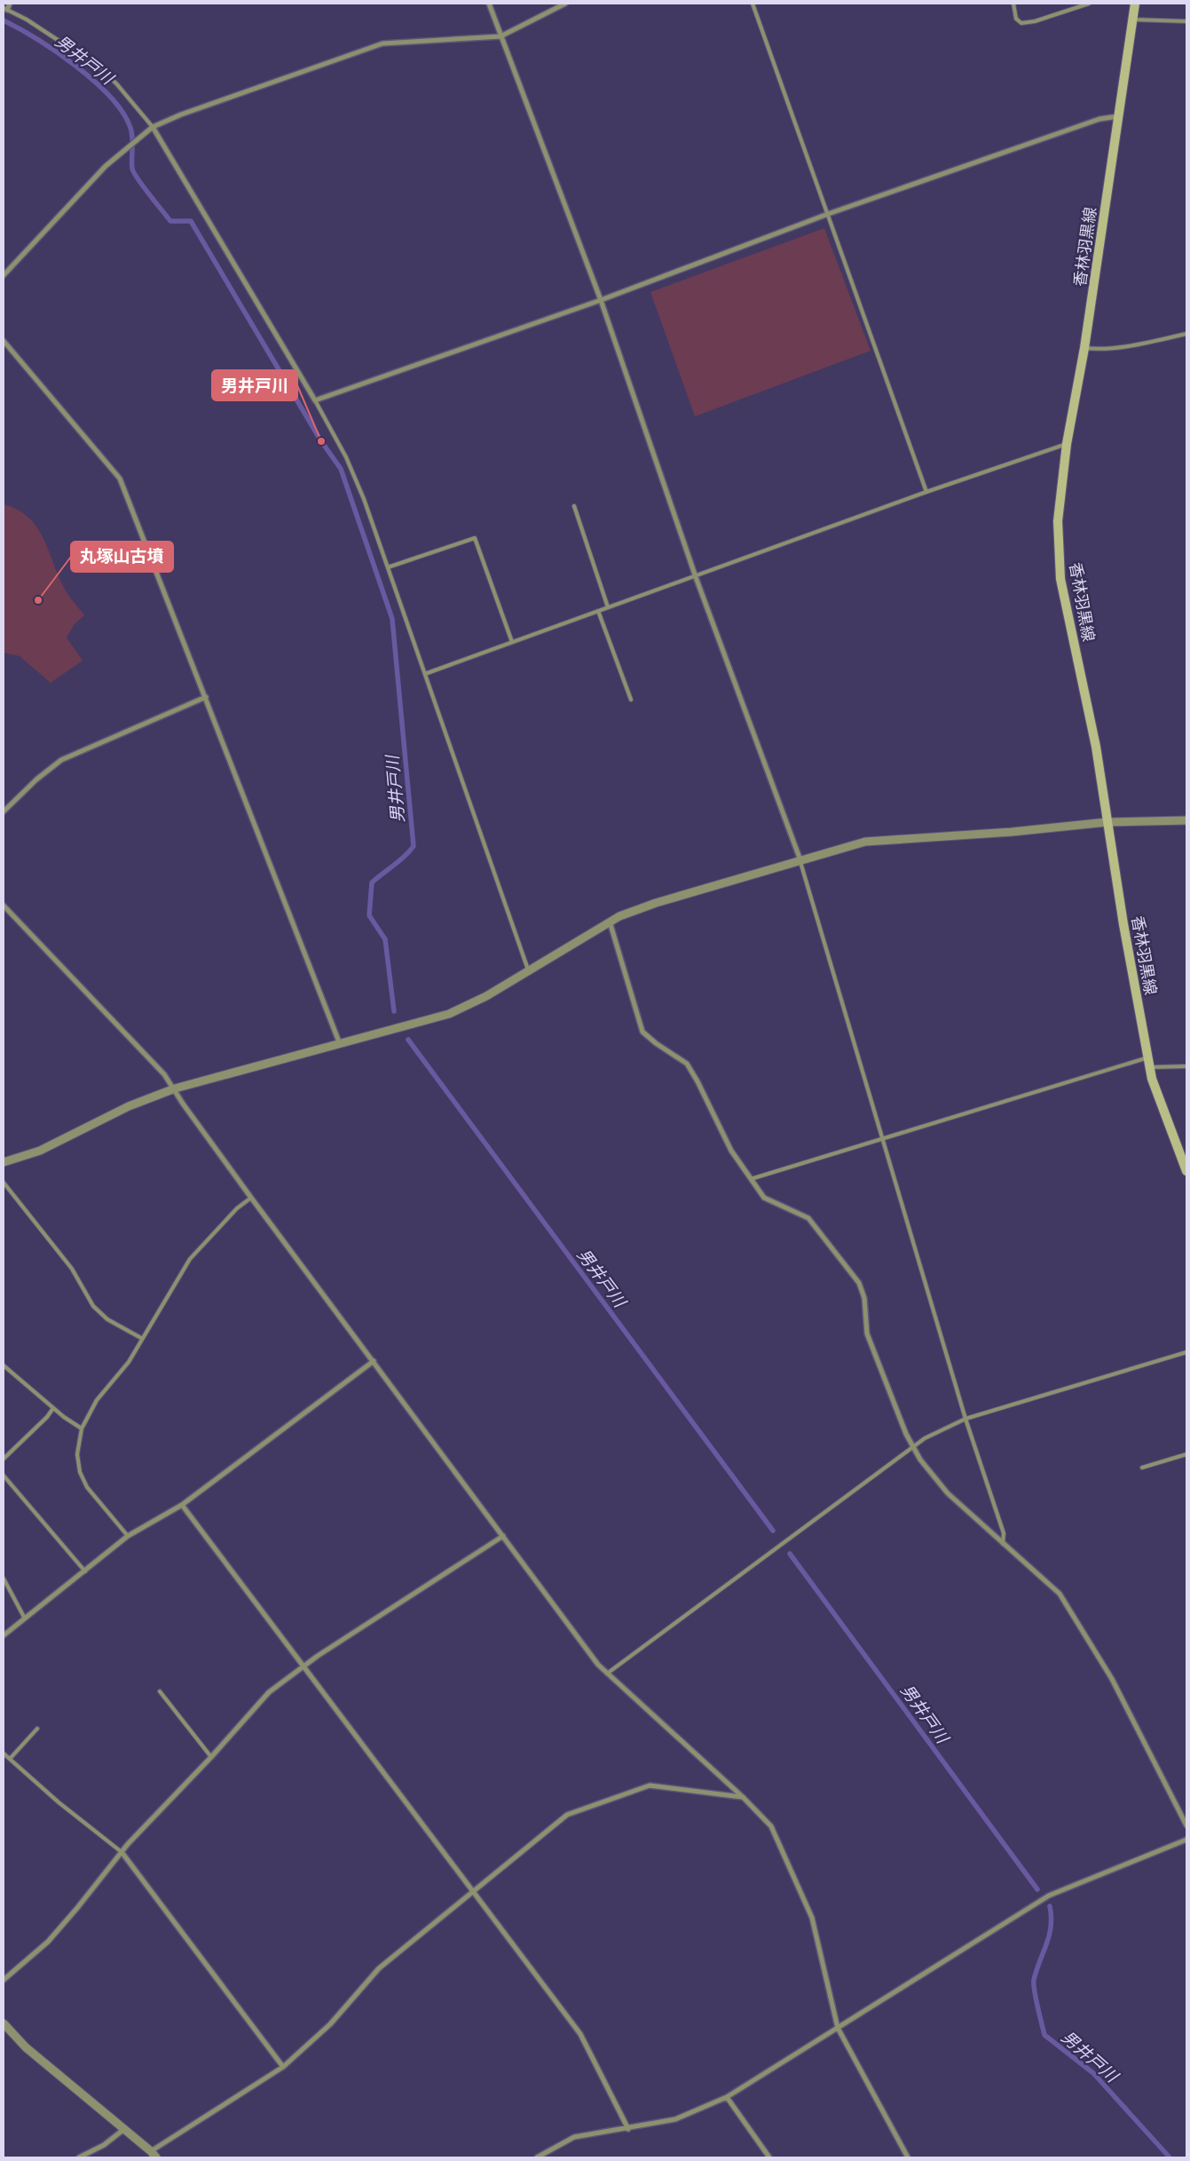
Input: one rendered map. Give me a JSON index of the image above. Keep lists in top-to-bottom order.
{
  "streets": {
    "main road": ["香林羽黒線"]
  },
  "water": ["男井戸川"],
  "places": ["男井戸川", "丸塚山古墳"]
}
